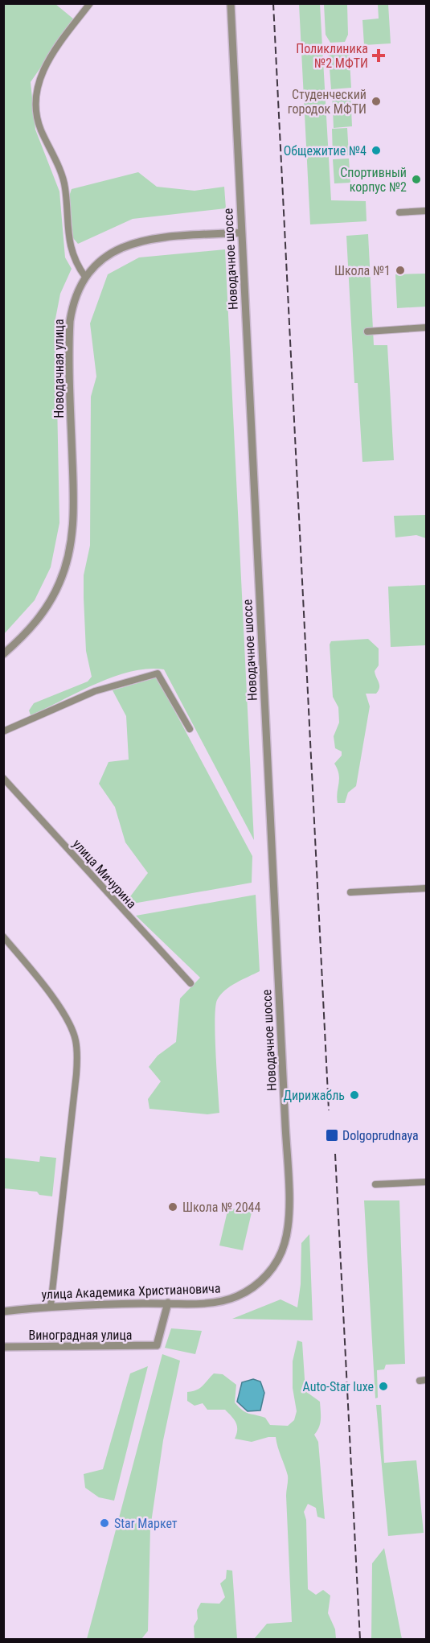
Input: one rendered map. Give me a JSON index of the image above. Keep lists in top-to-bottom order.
{
  "streets": {
    "street": [
      "Новодачное шоссе",
      "Новодачная улица",
      "улица Мичурина",
      "улица Академика Христиановича",
      "Виноградная улица"
    ]
  },
  "crossings": [
    ["Новодачное шоссе", "Новодачная улица"],
    ["Новодачное шоссе", "улица Академика Христиановича"],
    ["улица Академика Христиановича", "Виноградная улица"]
  ],
  "places": {
    "health": ["Поликлиника №2 МФТИ"],
    "other": [
      "Студенческий городок МФТИ",
      "Общежитие №4",
      "Спортивный корпус №2",
      "Школа №1",
      "Дирижабль",
      "Школа № 2044",
      "Auto-Star luxe",
      "Star Маркет"
    ],
    "transit": ["Dolgoprudnaya"]
  }
}
